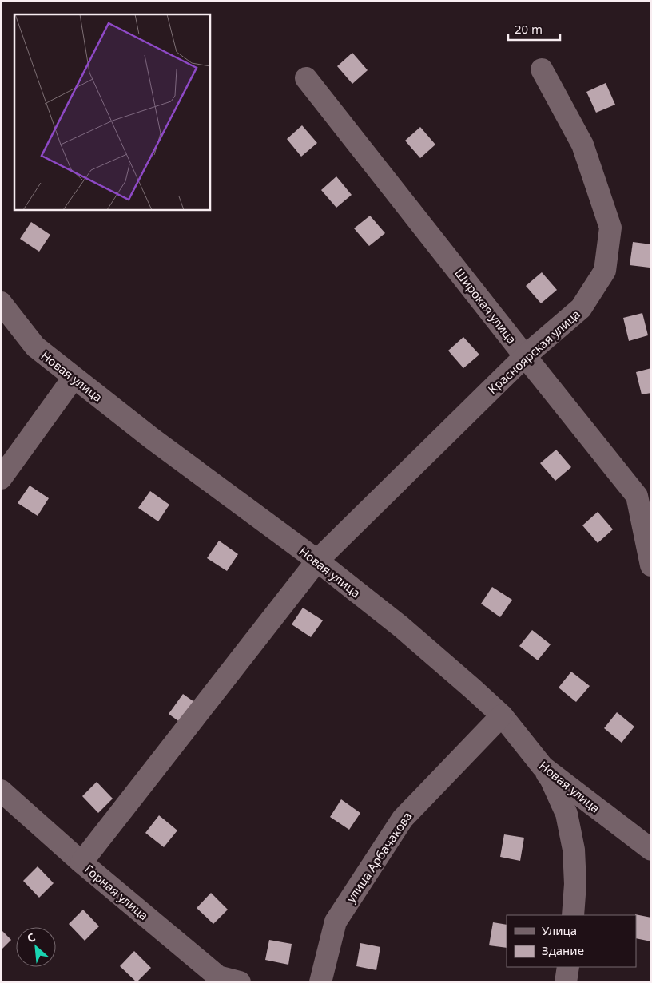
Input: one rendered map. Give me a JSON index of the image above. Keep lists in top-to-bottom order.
{
  "streets": {
    "street": [
      "Широкая улица",
      "Красноярская улица",
      "Новая улица",
      "улица Арбачакова",
      "Горная улица"
    ]
  },
  "crossings": [
    ["Широкая улица", "Красноярская улица"],
    ["Красноярская улица", "Новая улица"],
    ["Красноярская улица", "Горная улица"],
    ["Новая улица", "улица Арбачакова"]
  ],
  "legend": ["Улица", "Здание"],
  "scale_bar": "20 m",
  "north": "top left"
}
